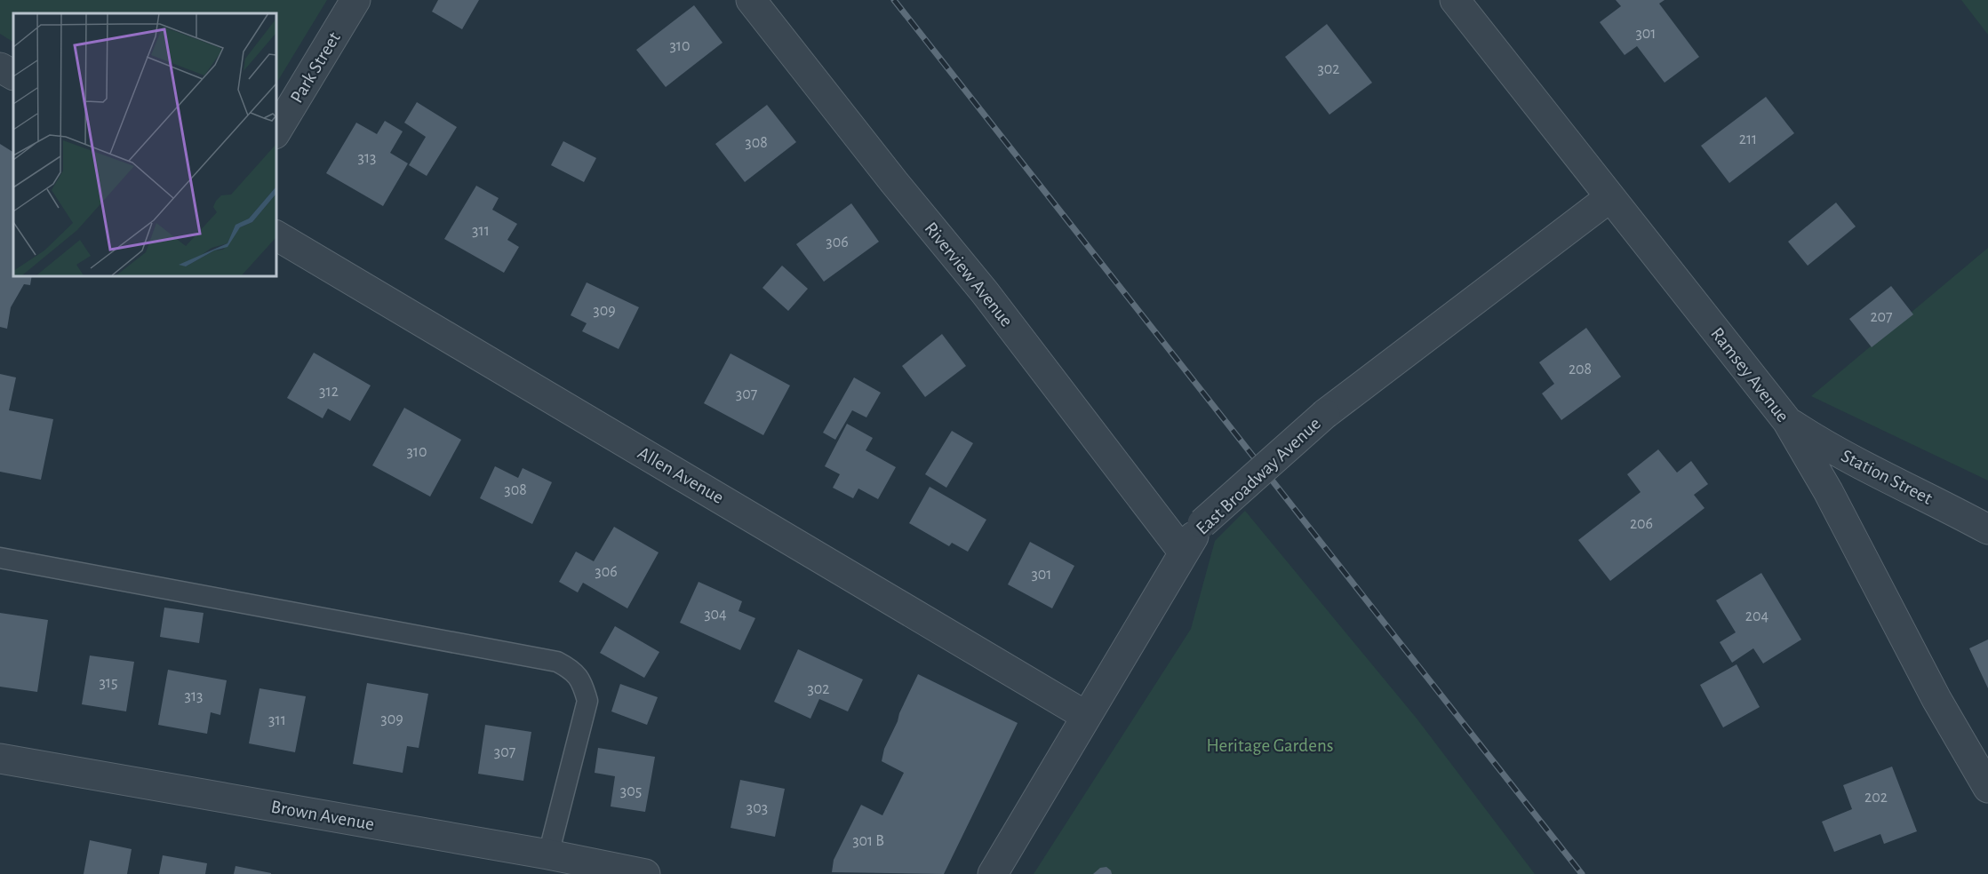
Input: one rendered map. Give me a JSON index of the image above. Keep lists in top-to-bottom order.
{
  "streets": {
    "street": [
      "Park Street",
      "Riverview Avenue",
      "Ramsey Avenue",
      "Allen Avenue",
      "East Broadway Avenue",
      "Station Street",
      "Brown Avenue"
    ]
  },
  "crossings": [
    ["Riverview Avenue", "East Broadway Avenue"],
    ["Ramsey Avenue", "East Broadway Avenue"],
    ["Ramsey Avenue", "Station Street"],
    ["Allen Avenue", "East Broadway Avenue"]
  ],
  "parks": ["Heritage Gardens"],
  "house_numbers": [
    "301",
    "310",
    "302",
    "211",
    "308",
    "313",
    "311",
    "306",
    "309",
    "207",
    "208",
    "312",
    "307",
    "310",
    "308",
    "206",
    "306",
    "301",
    "304",
    "204",
    "315",
    "302",
    "313",
    "309",
    "311",
    "307",
    "305",
    "202",
    "303",
    "301 B"
  ]
}
